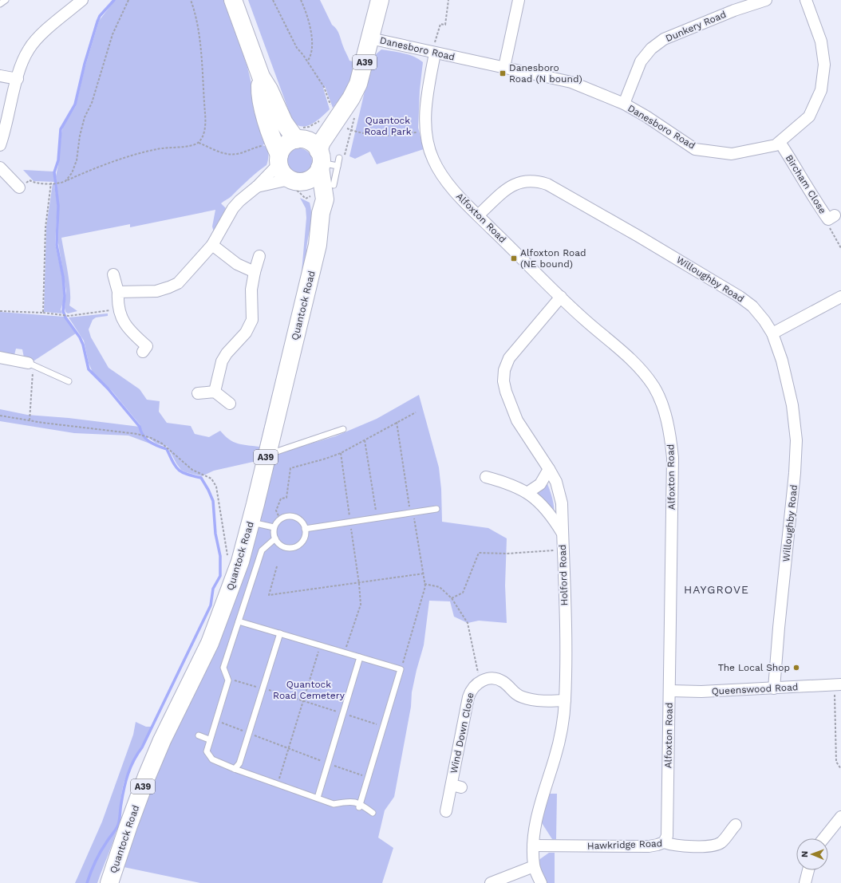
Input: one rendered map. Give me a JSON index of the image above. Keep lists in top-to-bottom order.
{
  "streets": {
    "main road": ["A39", "Quantock Road"],
    "street": [
      "Dunkery Road",
      "Danesboro Road",
      "Bircham Close",
      "Alfoxton Road",
      "Willoughby Road",
      "Holford Road",
      "Queenswood Road",
      "Wind Down Close",
      "Hawkridge Road"
    ]
  },
  "crossings": [
    ["Dunkery Road", "Danesboro Road"],
    ["Danesboro Road", "A39"],
    ["Danesboro Road", "Bircham Close"],
    ["Danesboro Road", "Alfoxton Road"],
    ["A39", "Quantock Road"],
    ["Alfoxton Road", "Willoughby Road"],
    ["Alfoxton Road", "Holford Road"],
    ["Alfoxton Road", "Queenswood Road"],
    ["Alfoxton Road", "Hawkridge Road"],
    ["Willoughby Road", "Queenswood Road"],
    ["Holford Road", "Wind Down Close"],
    ["Holford Road", "Hawkridge Road"]
  ],
  "districts": ["HAYGROVE"],
  "parks": ["Quantock Road Park", "Quantock Road Cemetery"],
  "places": {
    "transit": ["Danesboro Road (N bound)", "Alfoxton Road (NE bound)"],
    "other": ["The Local Shop"]
  },
  "north": "left"
}
